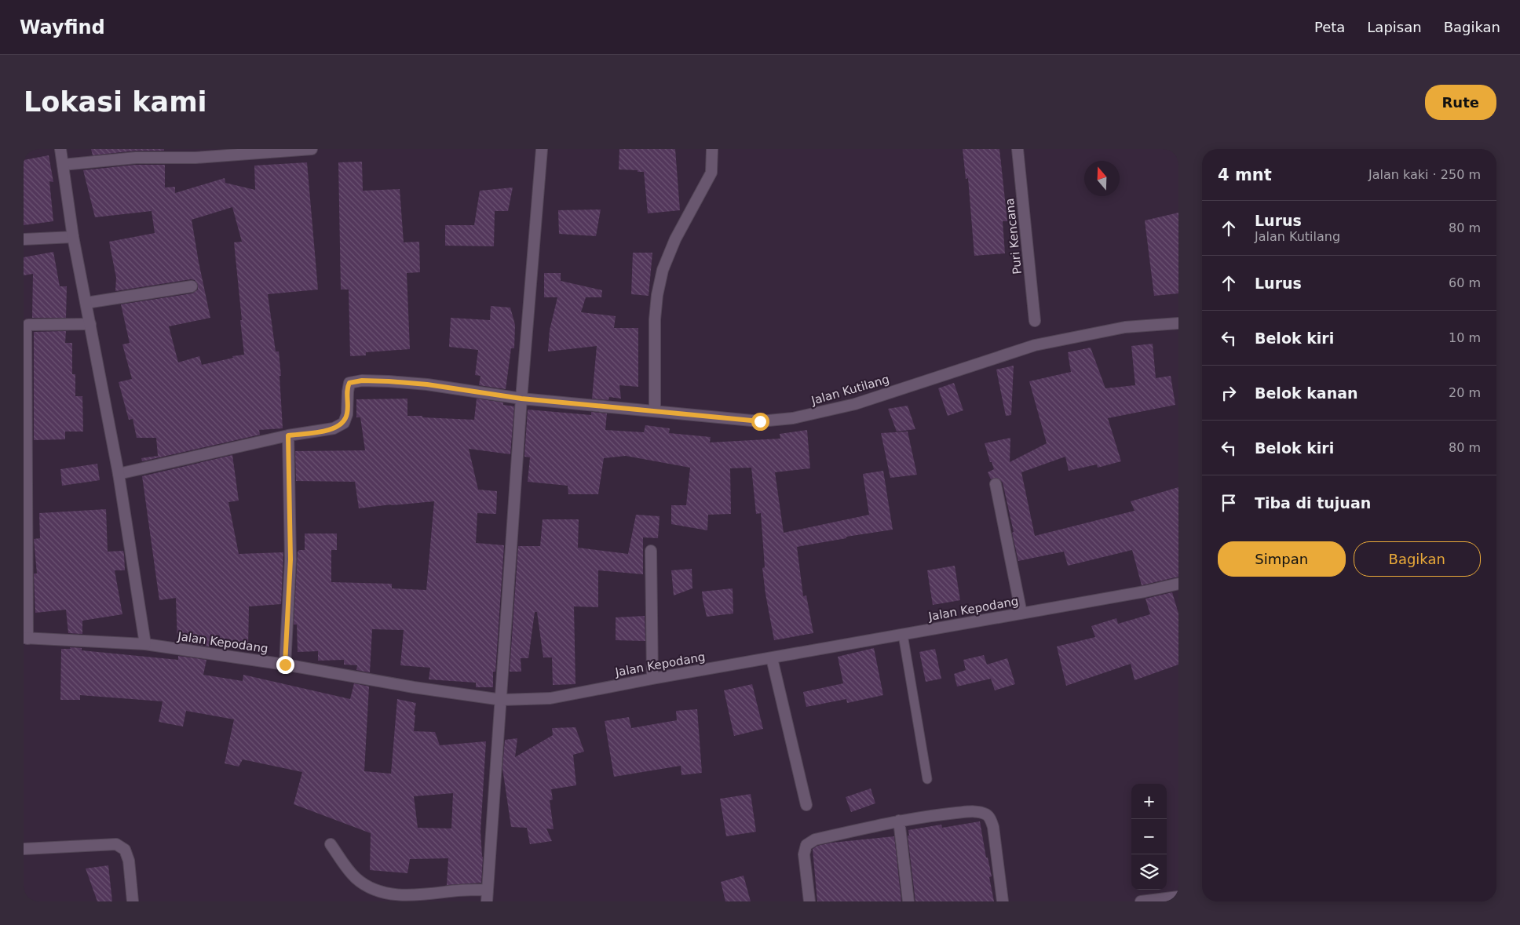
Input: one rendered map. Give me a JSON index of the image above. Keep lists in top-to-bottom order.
{
  "streets": {
    "street": ["Puri Kencana", "Jalan Kutilang", "Jalan Kepodang"]
  },
  "north": "top",
  "page": {
    "header": "Wayfind",
    "nav": ["Peta", "Lapisan", "Bagikan"],
    "buttons": [
      "Rute",
      ["Simpan", "Bagikan"]
    ],
    "title": "Lokasi kami",
    "heading": ["4 mnt", "Jalan kaki · 250 m"],
    "list": [
      ["Lurus", "Jalan Kutilang", "80 m"],
      ["Lurus", "60 m"],
      ["Belok kiri", "10 m"],
      ["Belok kanan", "20 m"],
      ["Belok kiri", "80 m"],
      "Tiba di tujuan"
    ],
    "map_buttons": ["+", "−"]
  }
}
